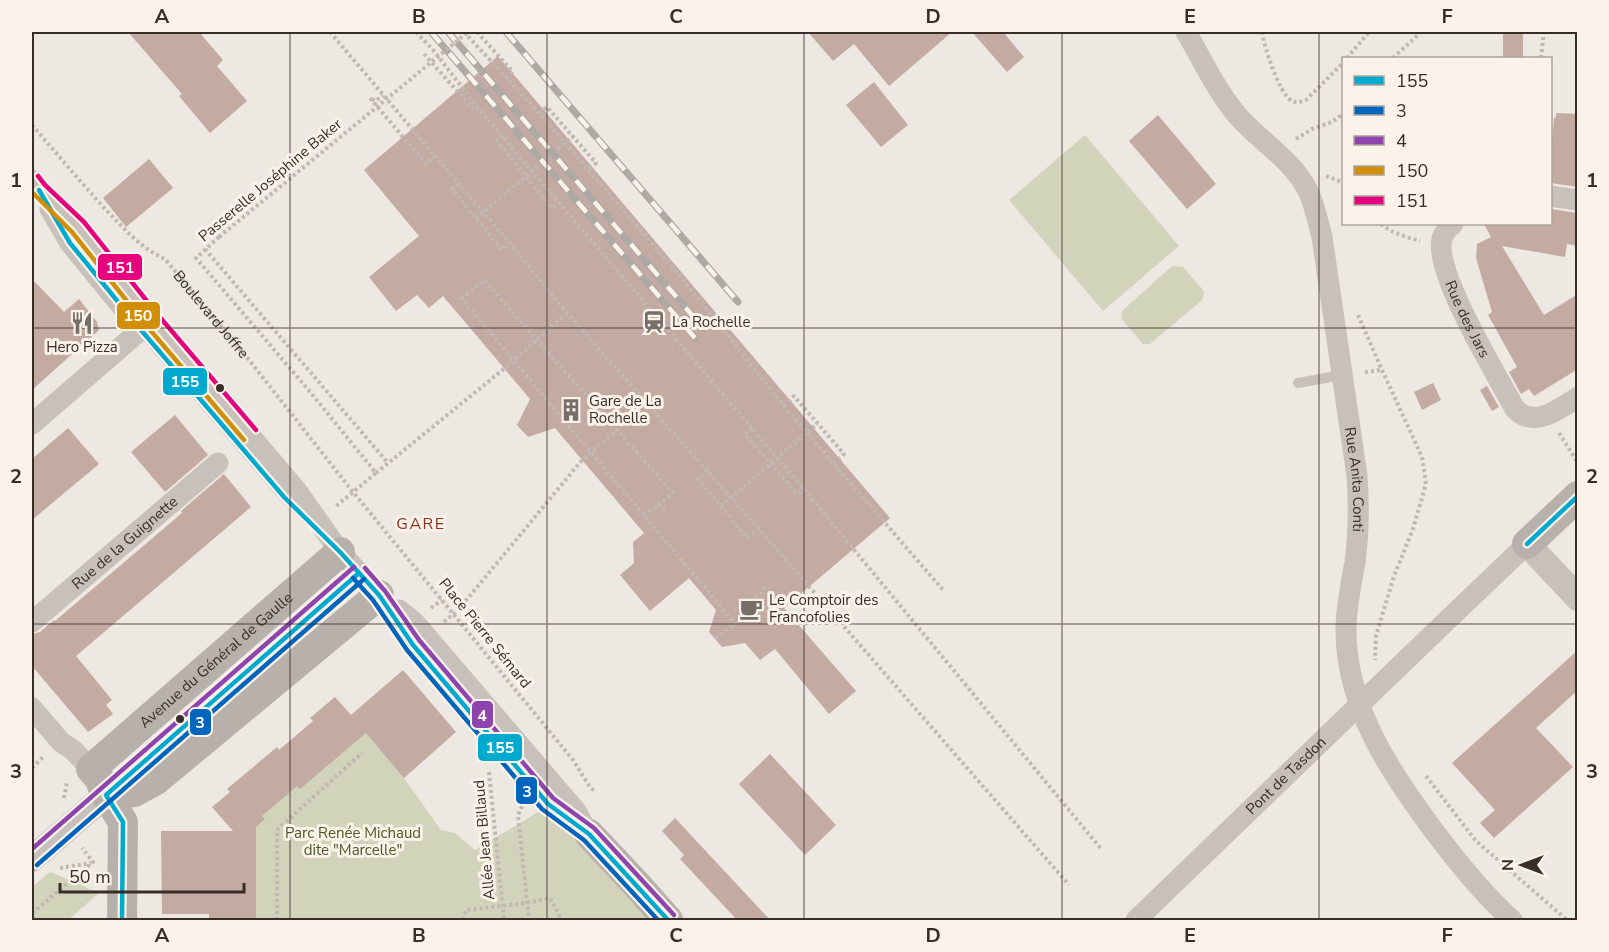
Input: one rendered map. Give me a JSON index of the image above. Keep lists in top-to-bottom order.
{
  "streets": {
    "main road": ["Avenue du Général de Gaulle"],
    "street": [
      "Rue des Jars",
      "Rue Anita Conti",
      "Rue de la Guignette",
      "Pont de Tasdon"
    ],
    "path": [
      "Passerelle Joséphine Baker",
      "Boulevard Joffre",
      "Place Pierre Sémard",
      "Allée Jean Billaud"
    ]
  },
  "crossings": [
    ["Boulevard Joffre", "Place Pierre Sémard"]
  ],
  "districts": ["GARE"],
  "parks": ["Parc Renée Michaud dite \"Marcelle\""],
  "places": {
    "station": ["La Rochelle"],
    "restaurant": ["Hero Pizza"],
    "building": ["Gare de La Rochelle"],
    "cafe": ["Le Comptoir des Francofolies"]
  },
  "lines": [
    "transit line 151",
    "transit line 155",
    "transit line 150",
    "transit line 4",
    "transit line 3"
  ],
  "legend": [
    "155",
    "3",
    "4",
    "150",
    "151"
  ],
  "scale_bar": "50 m",
  "north": "left",
  "grid": {
    "columns": [
      "A",
      "B",
      "C",
      "D",
      "E",
      "F"
    ],
    "rows": ["1", "2", "3"]
  }
}
